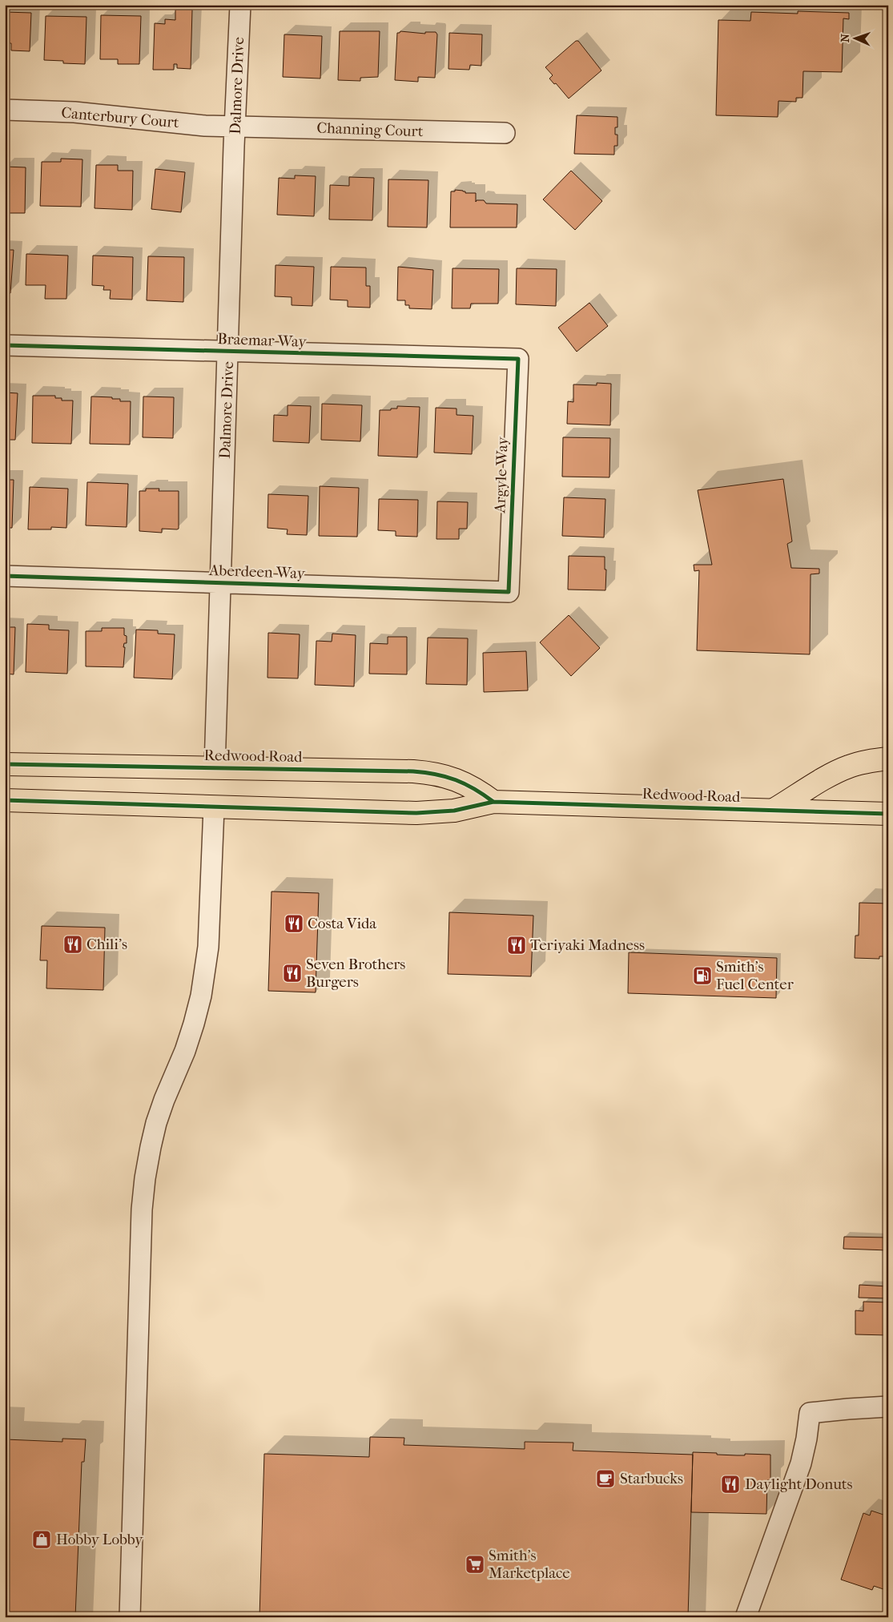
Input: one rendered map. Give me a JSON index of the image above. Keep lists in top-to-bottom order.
{
  "streets": {
    "main road": ["Redwood Road"],
    "street": [
      "Dalmore Drive",
      "Canterbury Court",
      "Channing Court",
      "Braemar Way",
      "Argyle Way",
      "Aberdeen Way"
    ]
  },
  "crossings": [
    ["Dalmore Drive", "Canterbury Court"],
    ["Dalmore Drive", "Channing Court"],
    ["Dalmore Drive", "Braemar Way"],
    ["Dalmore Drive", "Aberdeen Way"],
    ["Dalmore Drive", "Redwood Road"],
    ["Canterbury Court", "Channing Court"],
    ["Braemar Way", "Argyle Way"],
    ["Argyle Way", "Aberdeen Way"]
  ],
  "places": {
    "restaurant": [
      "Costa Vida",
      "Chili's",
      "Teriyaki Madness",
      "Seven Brothers Burgers",
      "Daylight Donuts"
    ],
    "fuel station": ["Smith's Fuel Center"],
    "cafe": ["Starbucks"],
    "shop": ["Hobby Lobby"],
    "supermarket": ["Smith's Marketplace"]
  },
  "north": "left"
}
